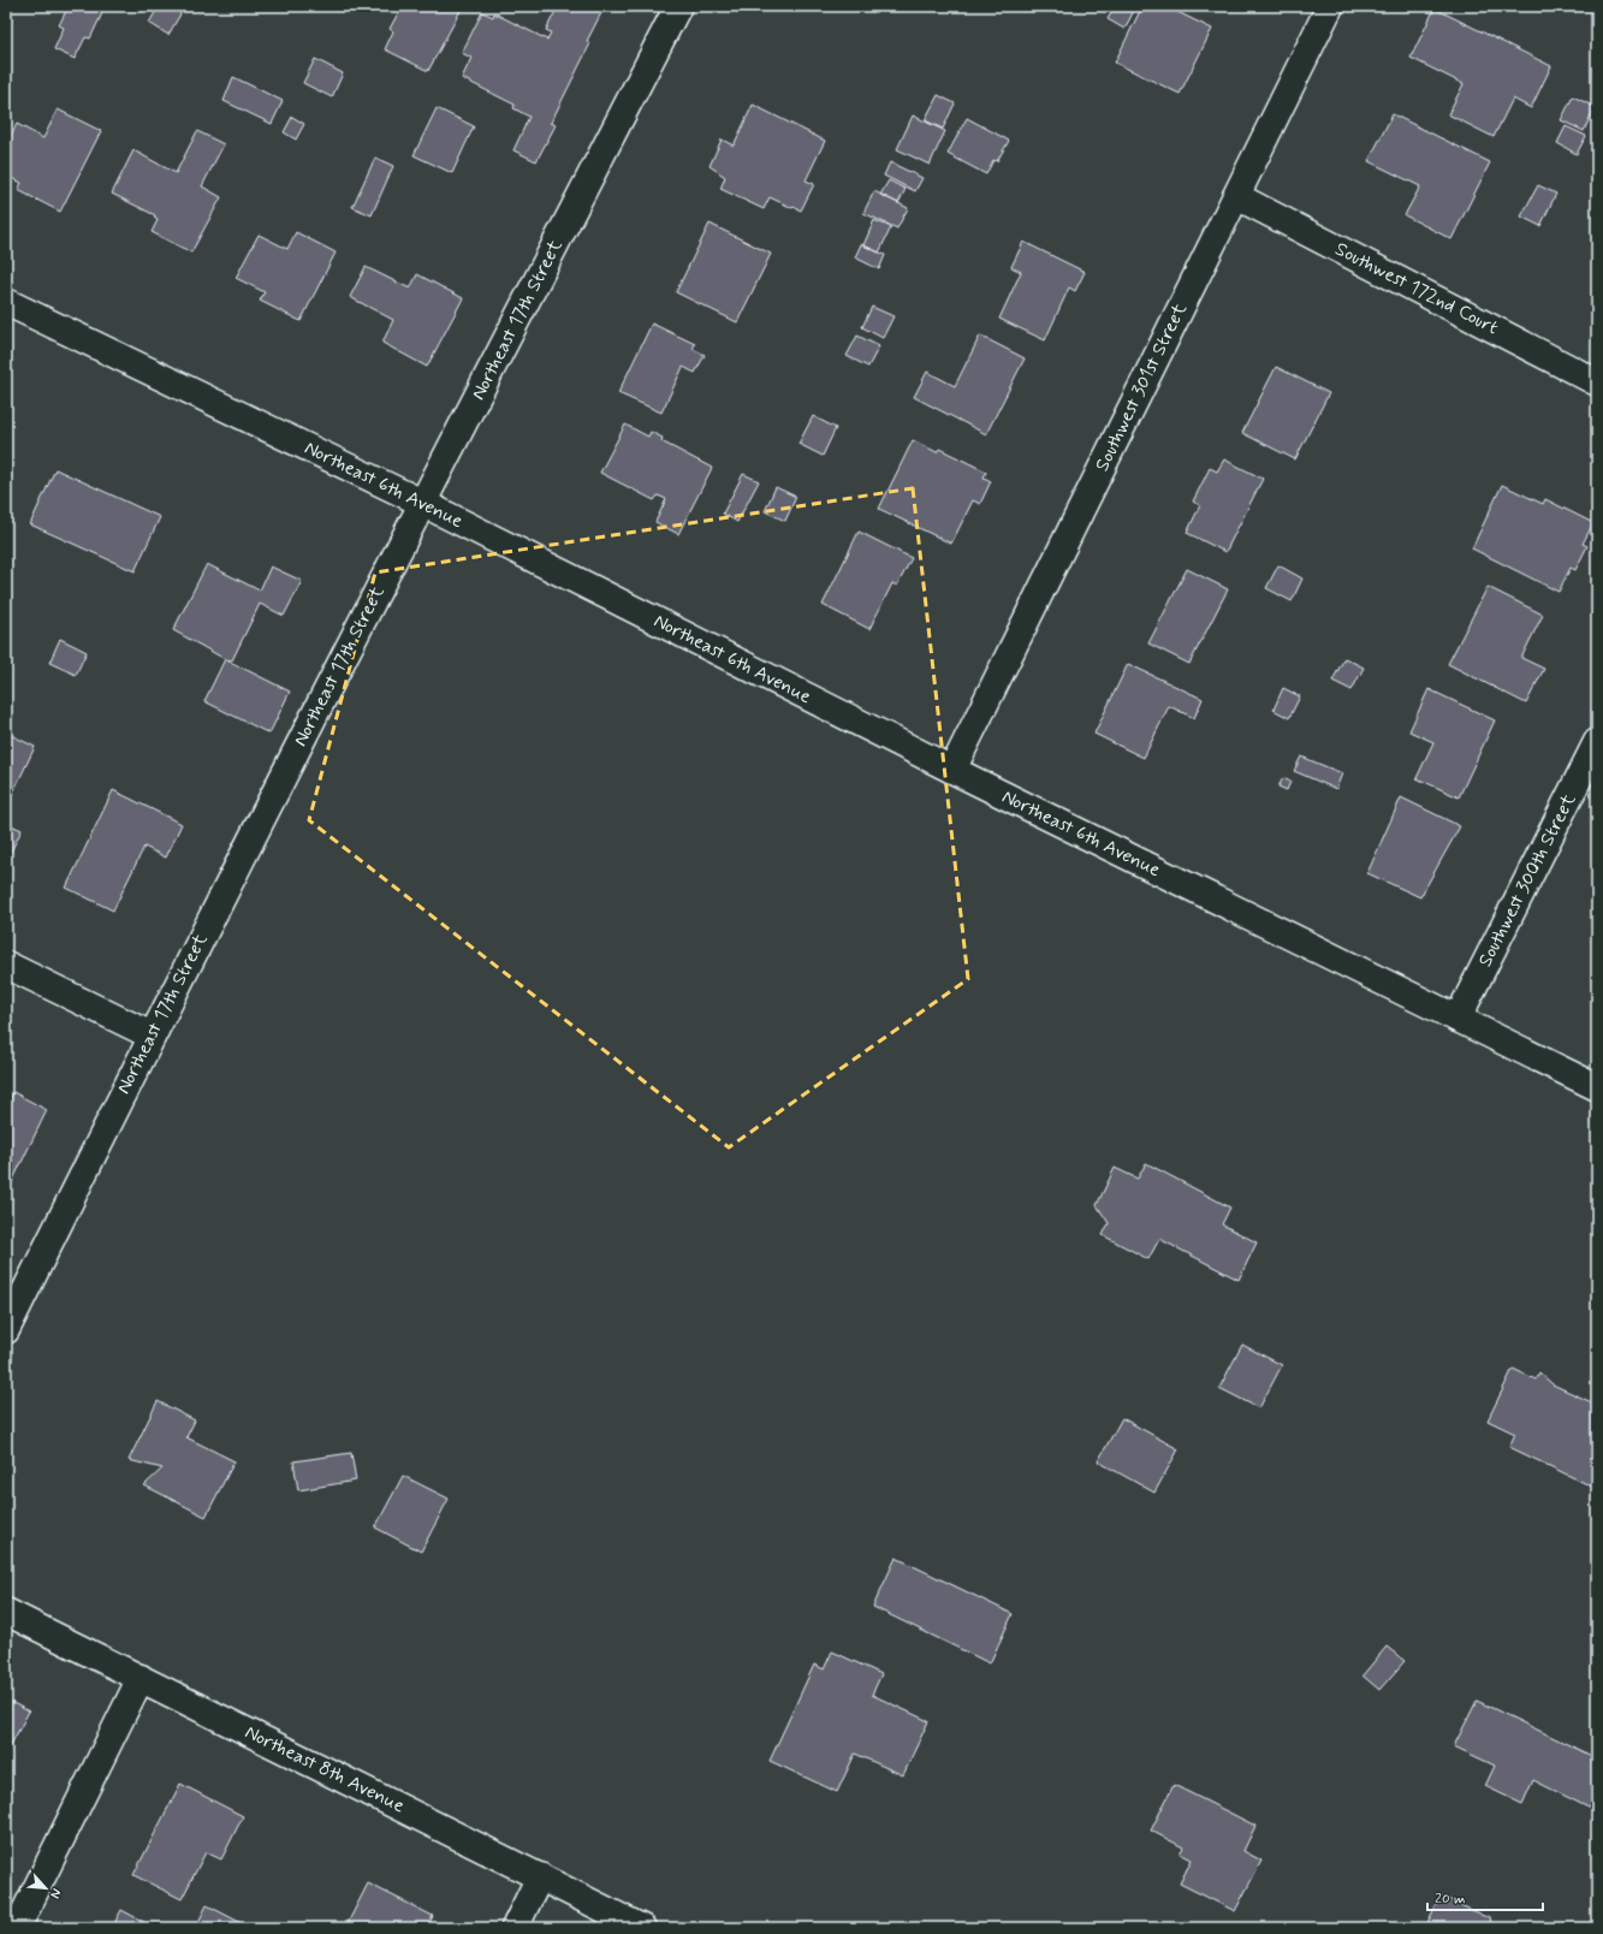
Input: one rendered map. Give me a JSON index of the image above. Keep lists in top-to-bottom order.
{
  "streets": {
    "street": [
      "Southwest 172nd Court",
      "Northeast 17th Street",
      "Southwest 301st Street",
      "Northeast 6th Avenue",
      "Southwest 300th Street",
      "Northeast 8th Avenue"
    ]
  },
  "crossings": [
    ["Southwest 172nd Court", "Southwest 301st Street"],
    ["Northeast 17th Street", "Northeast 6th Avenue"],
    ["Southwest 301st Street", "Northeast 6th Avenue"],
    ["Northeast 6th Avenue", "Southwest 300th Street"]
  ],
  "scale_bar": "20 m",
  "north": "bottom right"
}
